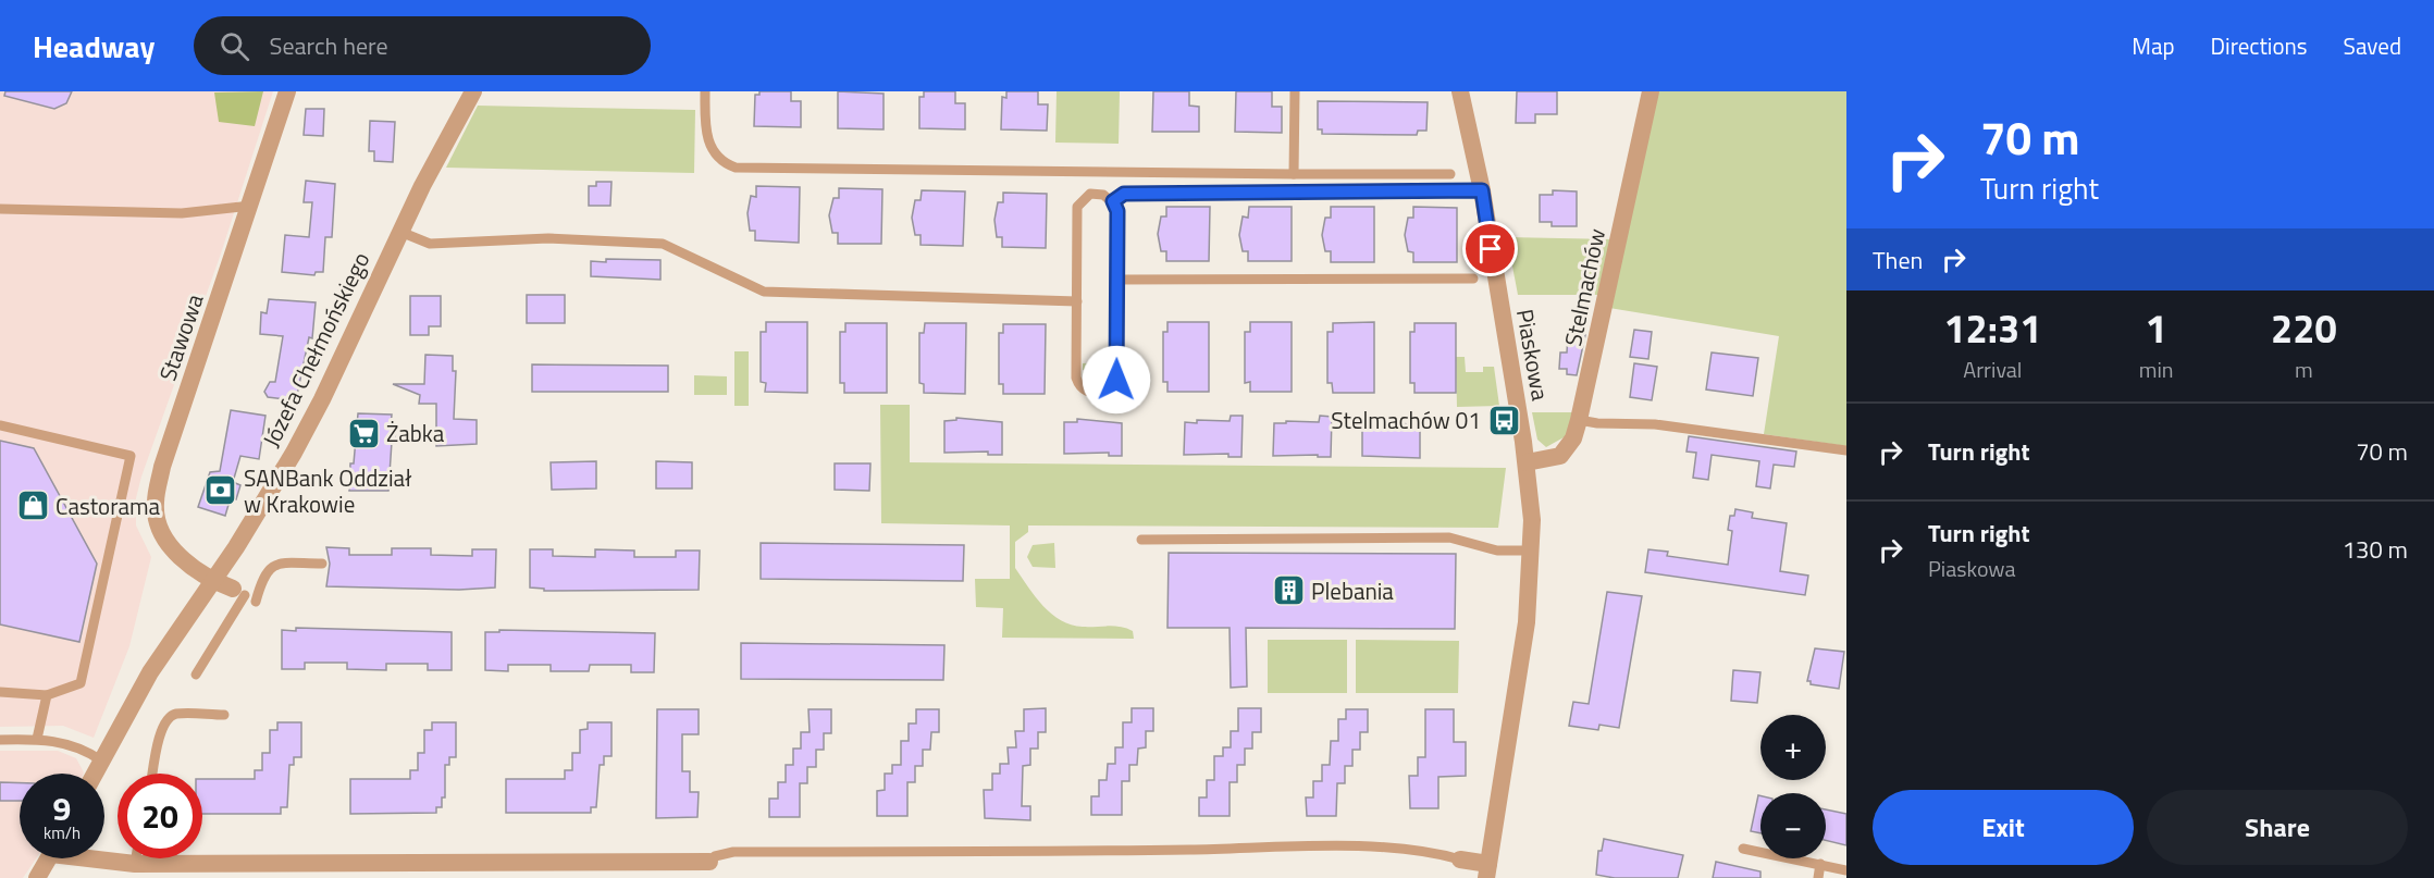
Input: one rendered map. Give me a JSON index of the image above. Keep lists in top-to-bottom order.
{
  "streets": {
    "street": [
      "Stelmachów",
      "Stawowa",
      "Józefa Chełmońskiego",
      "Piaskowa"
    ]
  },
  "crossings": [
    ["Stelmachów", "Piaskowa"],
    ["Stawowa", "Józefa Chełmońskiego"]
  ],
  "places": {
    "bus stop": ["Stelmachów 01"],
    "supermarket": ["Żabka"],
    "bank": ["SANBank Oddział w Krakowie"],
    "shop": ["Castorama"],
    "building": ["Plebania"]
  },
  "page": {
    "header": "Headway",
    "search": "Search here",
    "nav": ["Map", "Directions", "Saved"],
    "turn": ["70 m", "Turn right"],
    "then": "Then",
    "eta": [
      "12:31",
      "Arrival",
      "1",
      "min",
      "220",
      "m"
    ],
    "list": [
      {
        "name": "Turn right",
        "value": "70 m"
      },
      {
        "name": "Turn right",
        "note": "Piaskowa",
        "value": "130 m"
      }
    ],
    "map_buttons": ["+", "−"],
    "speed": "9 km/h",
    "limit": "20",
    "buttons": ["Exit", "Share"]
  }
}
